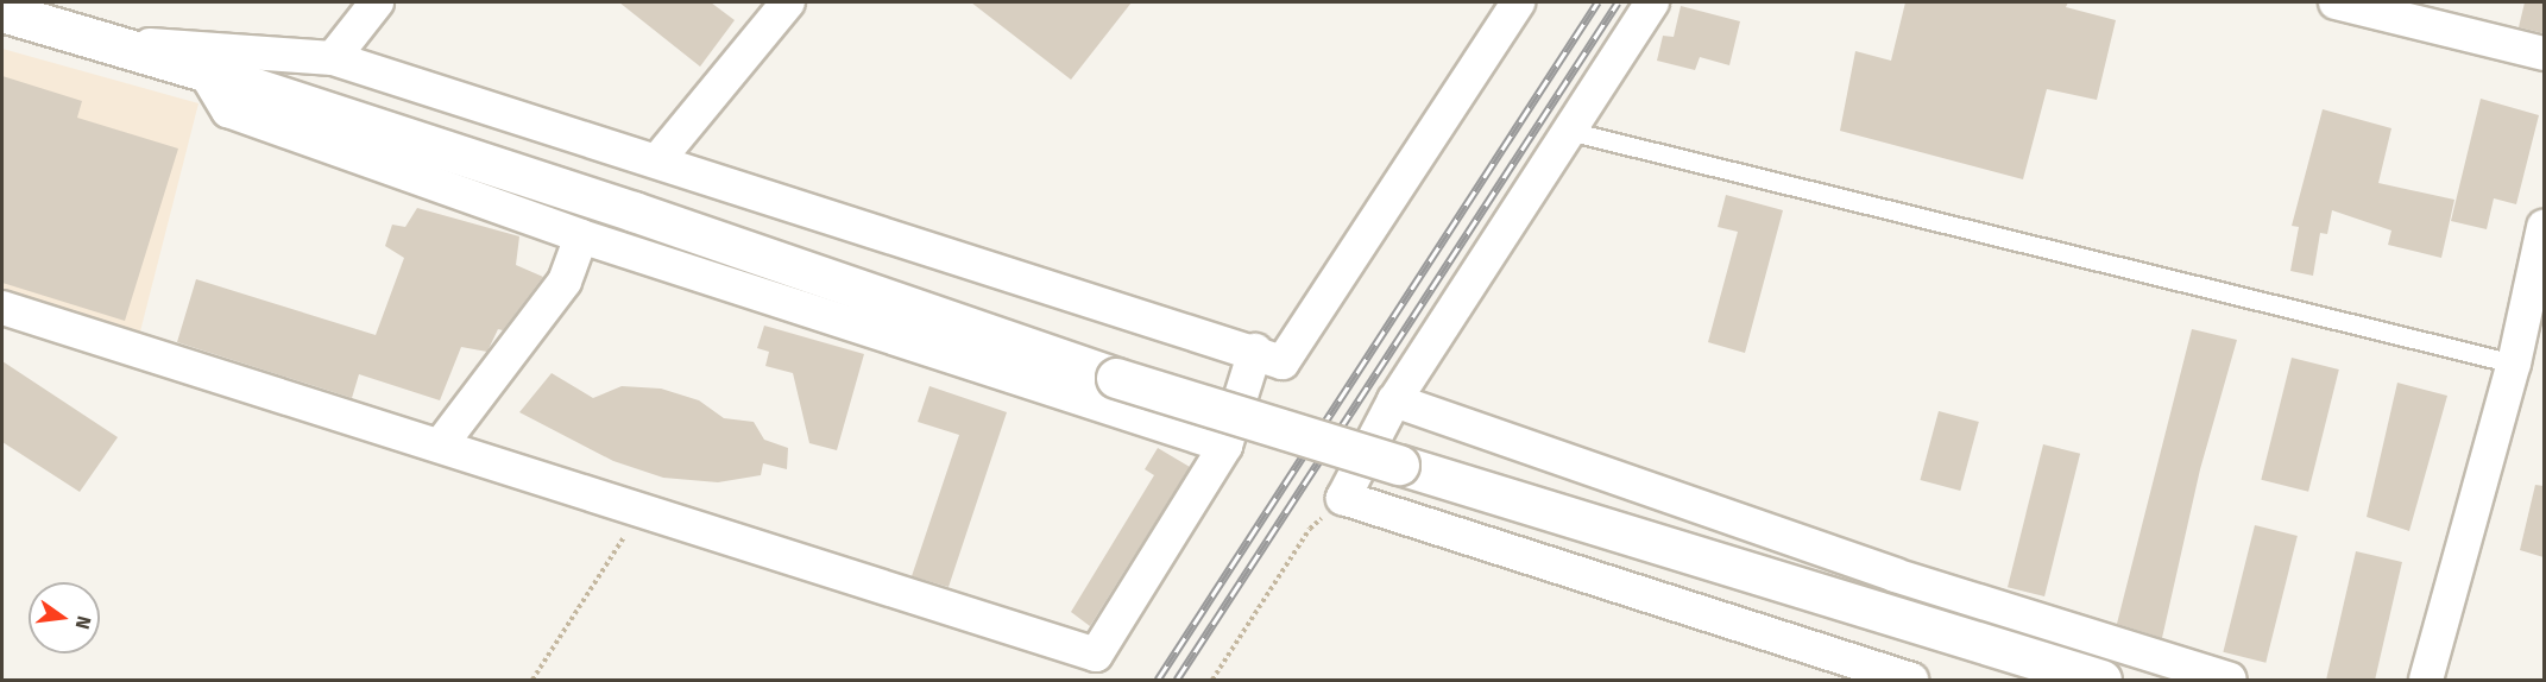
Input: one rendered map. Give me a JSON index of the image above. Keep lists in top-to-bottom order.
{
  "north": "right"
}
